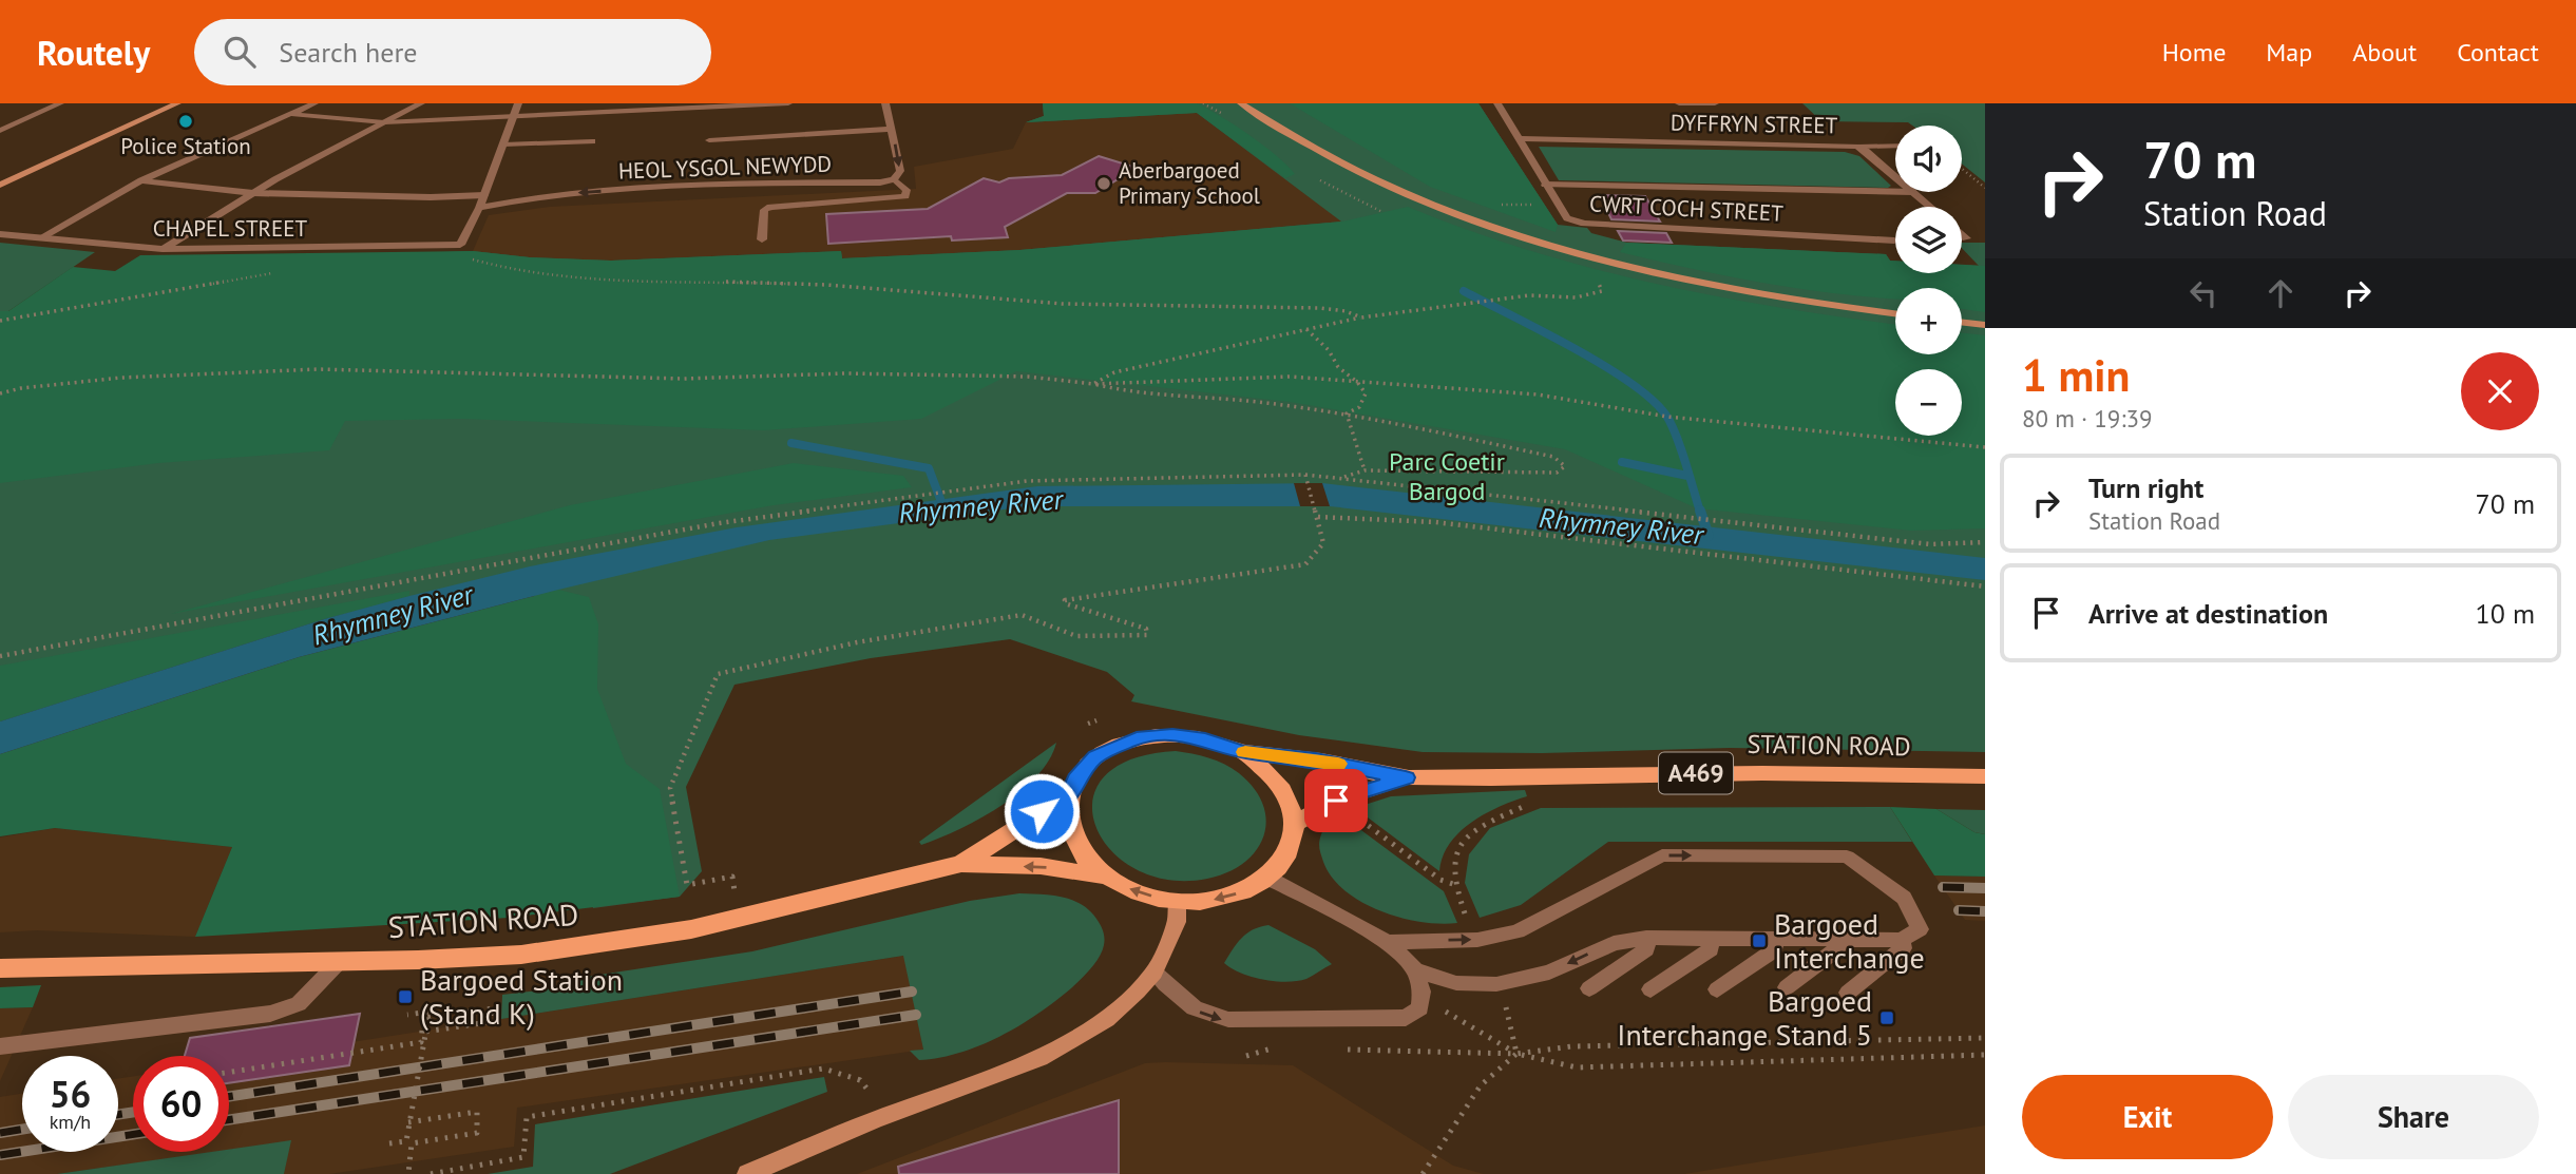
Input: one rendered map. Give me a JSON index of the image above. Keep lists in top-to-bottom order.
{
  "streets": {
    "main road": ["STATION ROAD", "A469"],
    "street": [
      "DYFFRYN STREET",
      "HEOL YSGOL NEWYDD",
      "CWRT COCH STREET",
      "CHAPEL STREET"
    ]
  },
  "crossings": [
    ["DYFFRYN STREET", "CWRT COCH STREET"]
  ],
  "water": ["Rhymney River"],
  "parks": ["Parc Coetir Bargod"],
  "places": {
    "other": ["Police Station", "Aberbargoed Primary School"],
    "transit": ["Bargoed Interchange", "Bargoed Station (Stand K)", "Bargoed Interchange Stand 5"]
  },
  "page": {
    "header": "Routely",
    "search": "Search here",
    "nav": [
      "Home",
      "Map",
      "About",
      "Contact"
    ],
    "turn": ["70 m", "Station Road"],
    "map_buttons": ["+", "−"],
    "heading": ["1 min", "80 m · 19:39"],
    "list": [
      {
        "name": "Turn right",
        "note": "Station Road",
        "value": "70 m"
      },
      {
        "name": "Arrive at destination",
        "value": "10 m"
      }
    ],
    "speed": "56 km/h",
    "limit": "60",
    "buttons": ["Exit", "Share"]
  }
}
